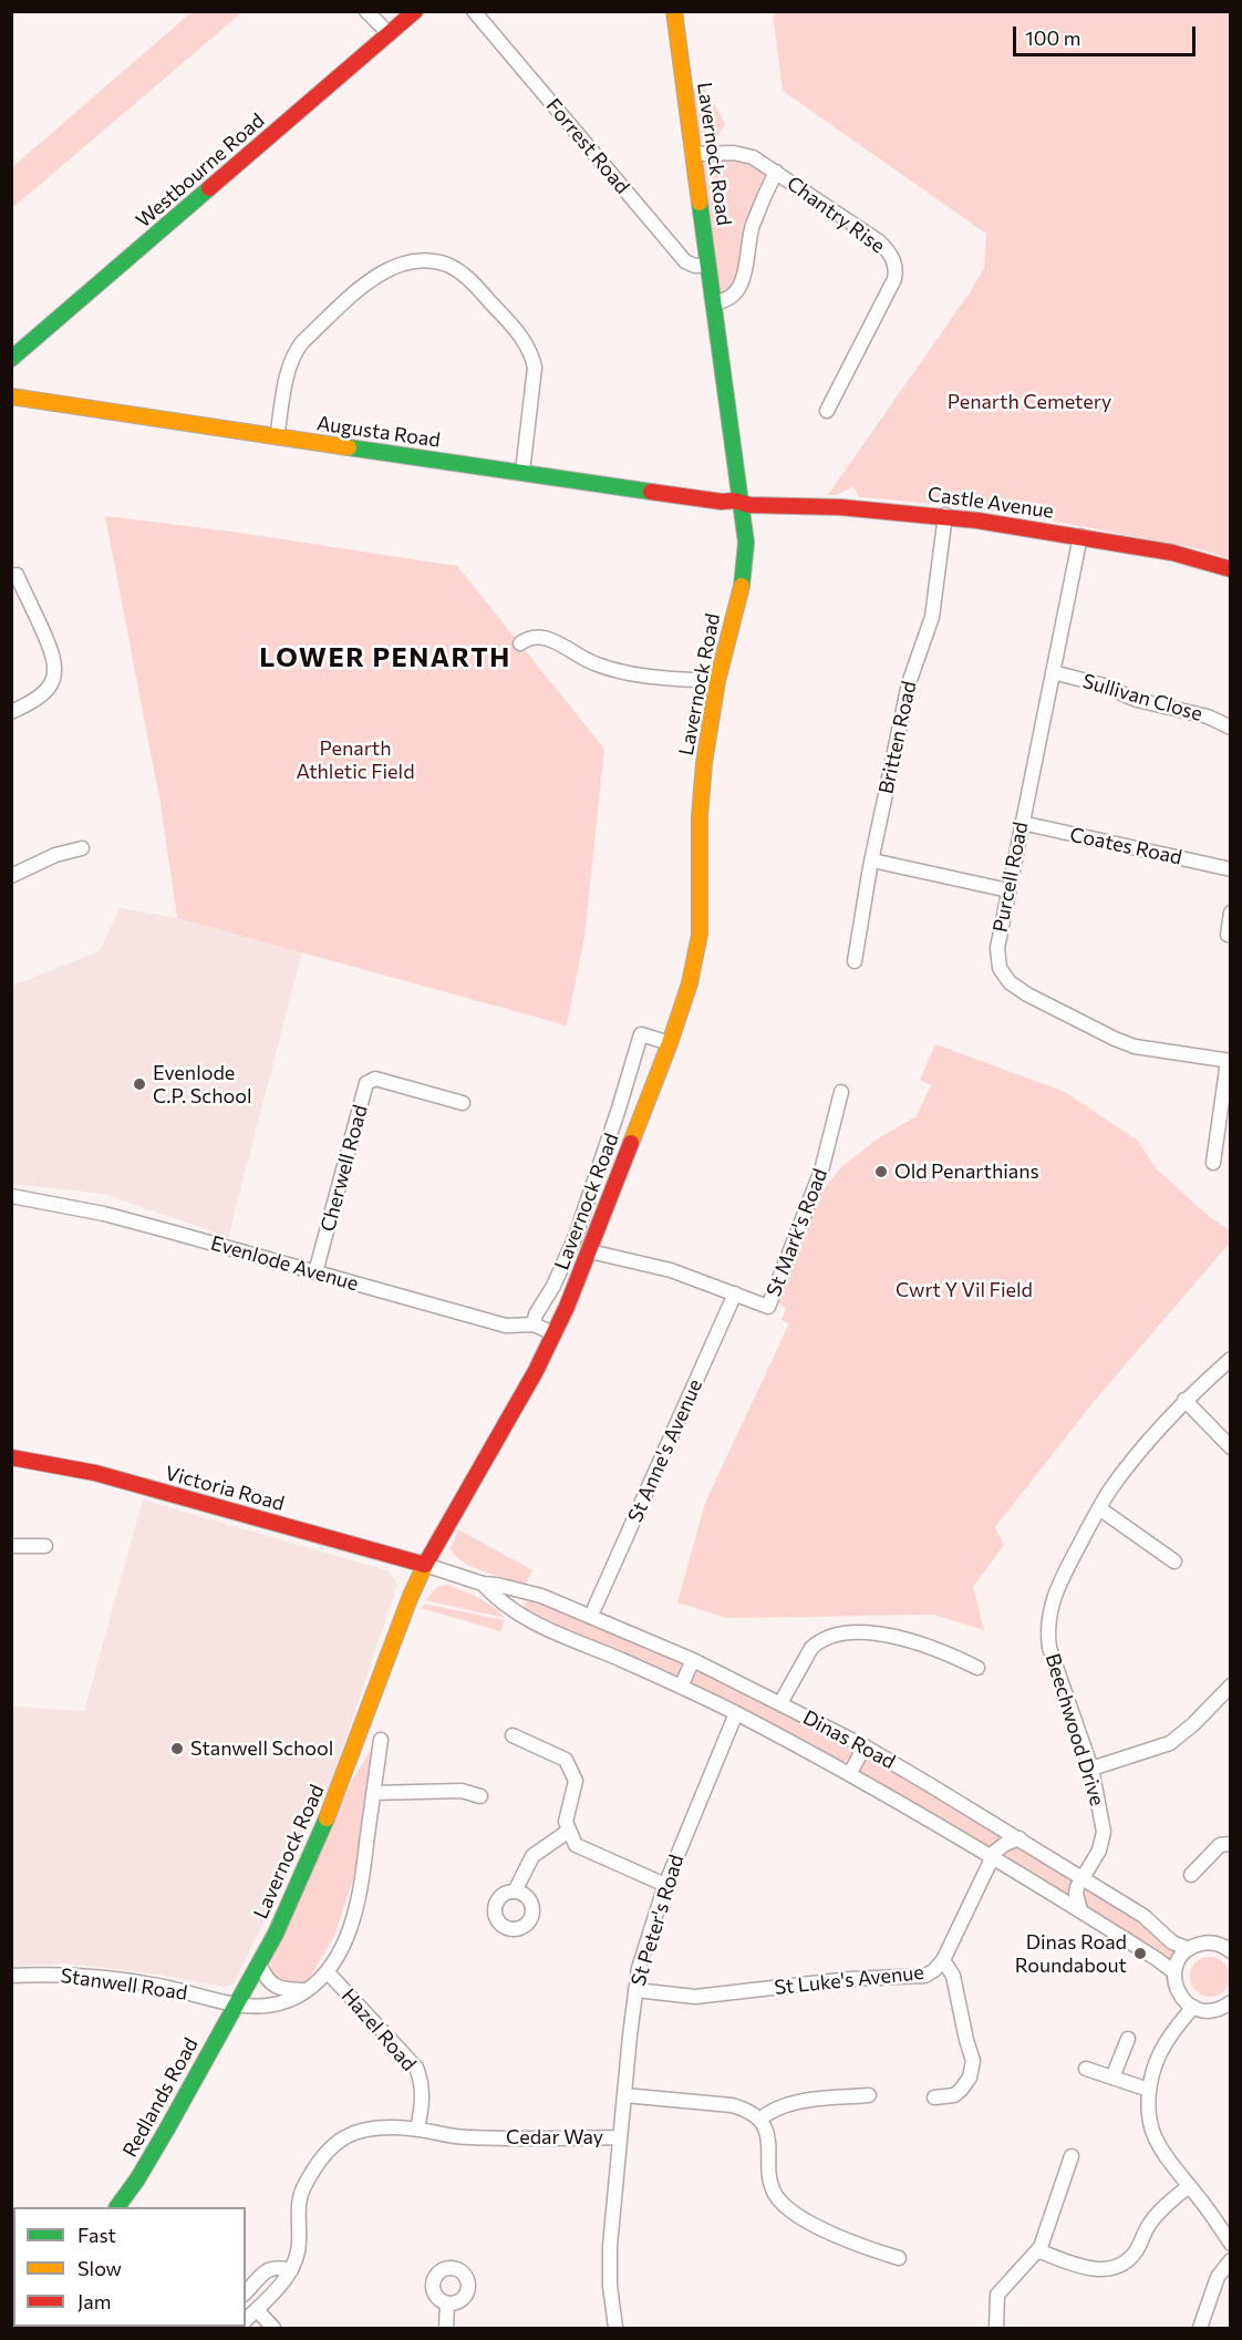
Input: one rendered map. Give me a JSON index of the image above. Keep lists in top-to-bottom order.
{
  "streets": {
    "main road": [
      "Lavernock Road",
      "Westbourne Road",
      "Augusta Road",
      "Castle Avenue",
      "Victoria Road",
      "Redlands Road"
    ],
    "street": [
      "Forrest Road",
      "Chantry Rise",
      "Sullivan Close",
      "Britten Road",
      "Coates Road",
      "Purcell Road",
      "Cherwell Road",
      "St Mark's Road",
      "Evenlode Avenue",
      "St Anne's Avenue",
      "Beechwood Drive",
      "Dinas Road",
      "St Peter's Road",
      "St Luke's Avenue",
      "Stanwell Road",
      "Hazel Road",
      "Cedar Way"
    ]
  },
  "crossings": [
    ["Forrest Road", "Lavernock Road"],
    ["Lavernock Road", "Chantry Rise"],
    ["Lavernock Road", "Augusta Road"],
    ["Lavernock Road", "Castle Avenue"],
    ["Lavernock Road", "St Mark's Road"],
    ["Lavernock Road", "Evenlode Avenue"],
    ["Lavernock Road", "Victoria Road"],
    ["Lavernock Road", "Dinas Road"],
    ["Lavernock Road", "Stanwell Road"],
    ["Lavernock Road", "Redlands Road"],
    ["Augusta Road", "Castle Avenue"],
    ["Castle Avenue", "Britten Road"],
    ["Castle Avenue", "Purcell Road"],
    ["Sullivan Close", "Purcell Road"],
    ["Coates Road", "Purcell Road"],
    ["Cherwell Road", "Evenlode Avenue"],
    ["St Mark's Road", "St Anne's Avenue"],
    ["Victoria Road", "Dinas Road"],
    ["Beechwood Drive", "Dinas Road"],
    ["Dinas Road", "St Peter's Road"],
    ["Dinas Road", "St Luke's Avenue"],
    ["St Peter's Road", "St Luke's Avenue"],
    ["St Peter's Road", "Cedar Way"],
    ["Stanwell Road", "Redlands Road"],
    ["Hazel Road", "Cedar Way"]
  ],
  "districts": ["LOWER PENARTH"],
  "parks": ["Penarth Cemetery", "Penarth Athletic Field", "Cwrt Y Vil Field"],
  "places": [
    "Evenlode C.P. School",
    "Old Penarthians",
    "Stanwell School",
    "Dinas Road Roundabout"
  ],
  "legend": ["Fast", "Slow", "Jam"],
  "scale_bar": "100 m"
}
